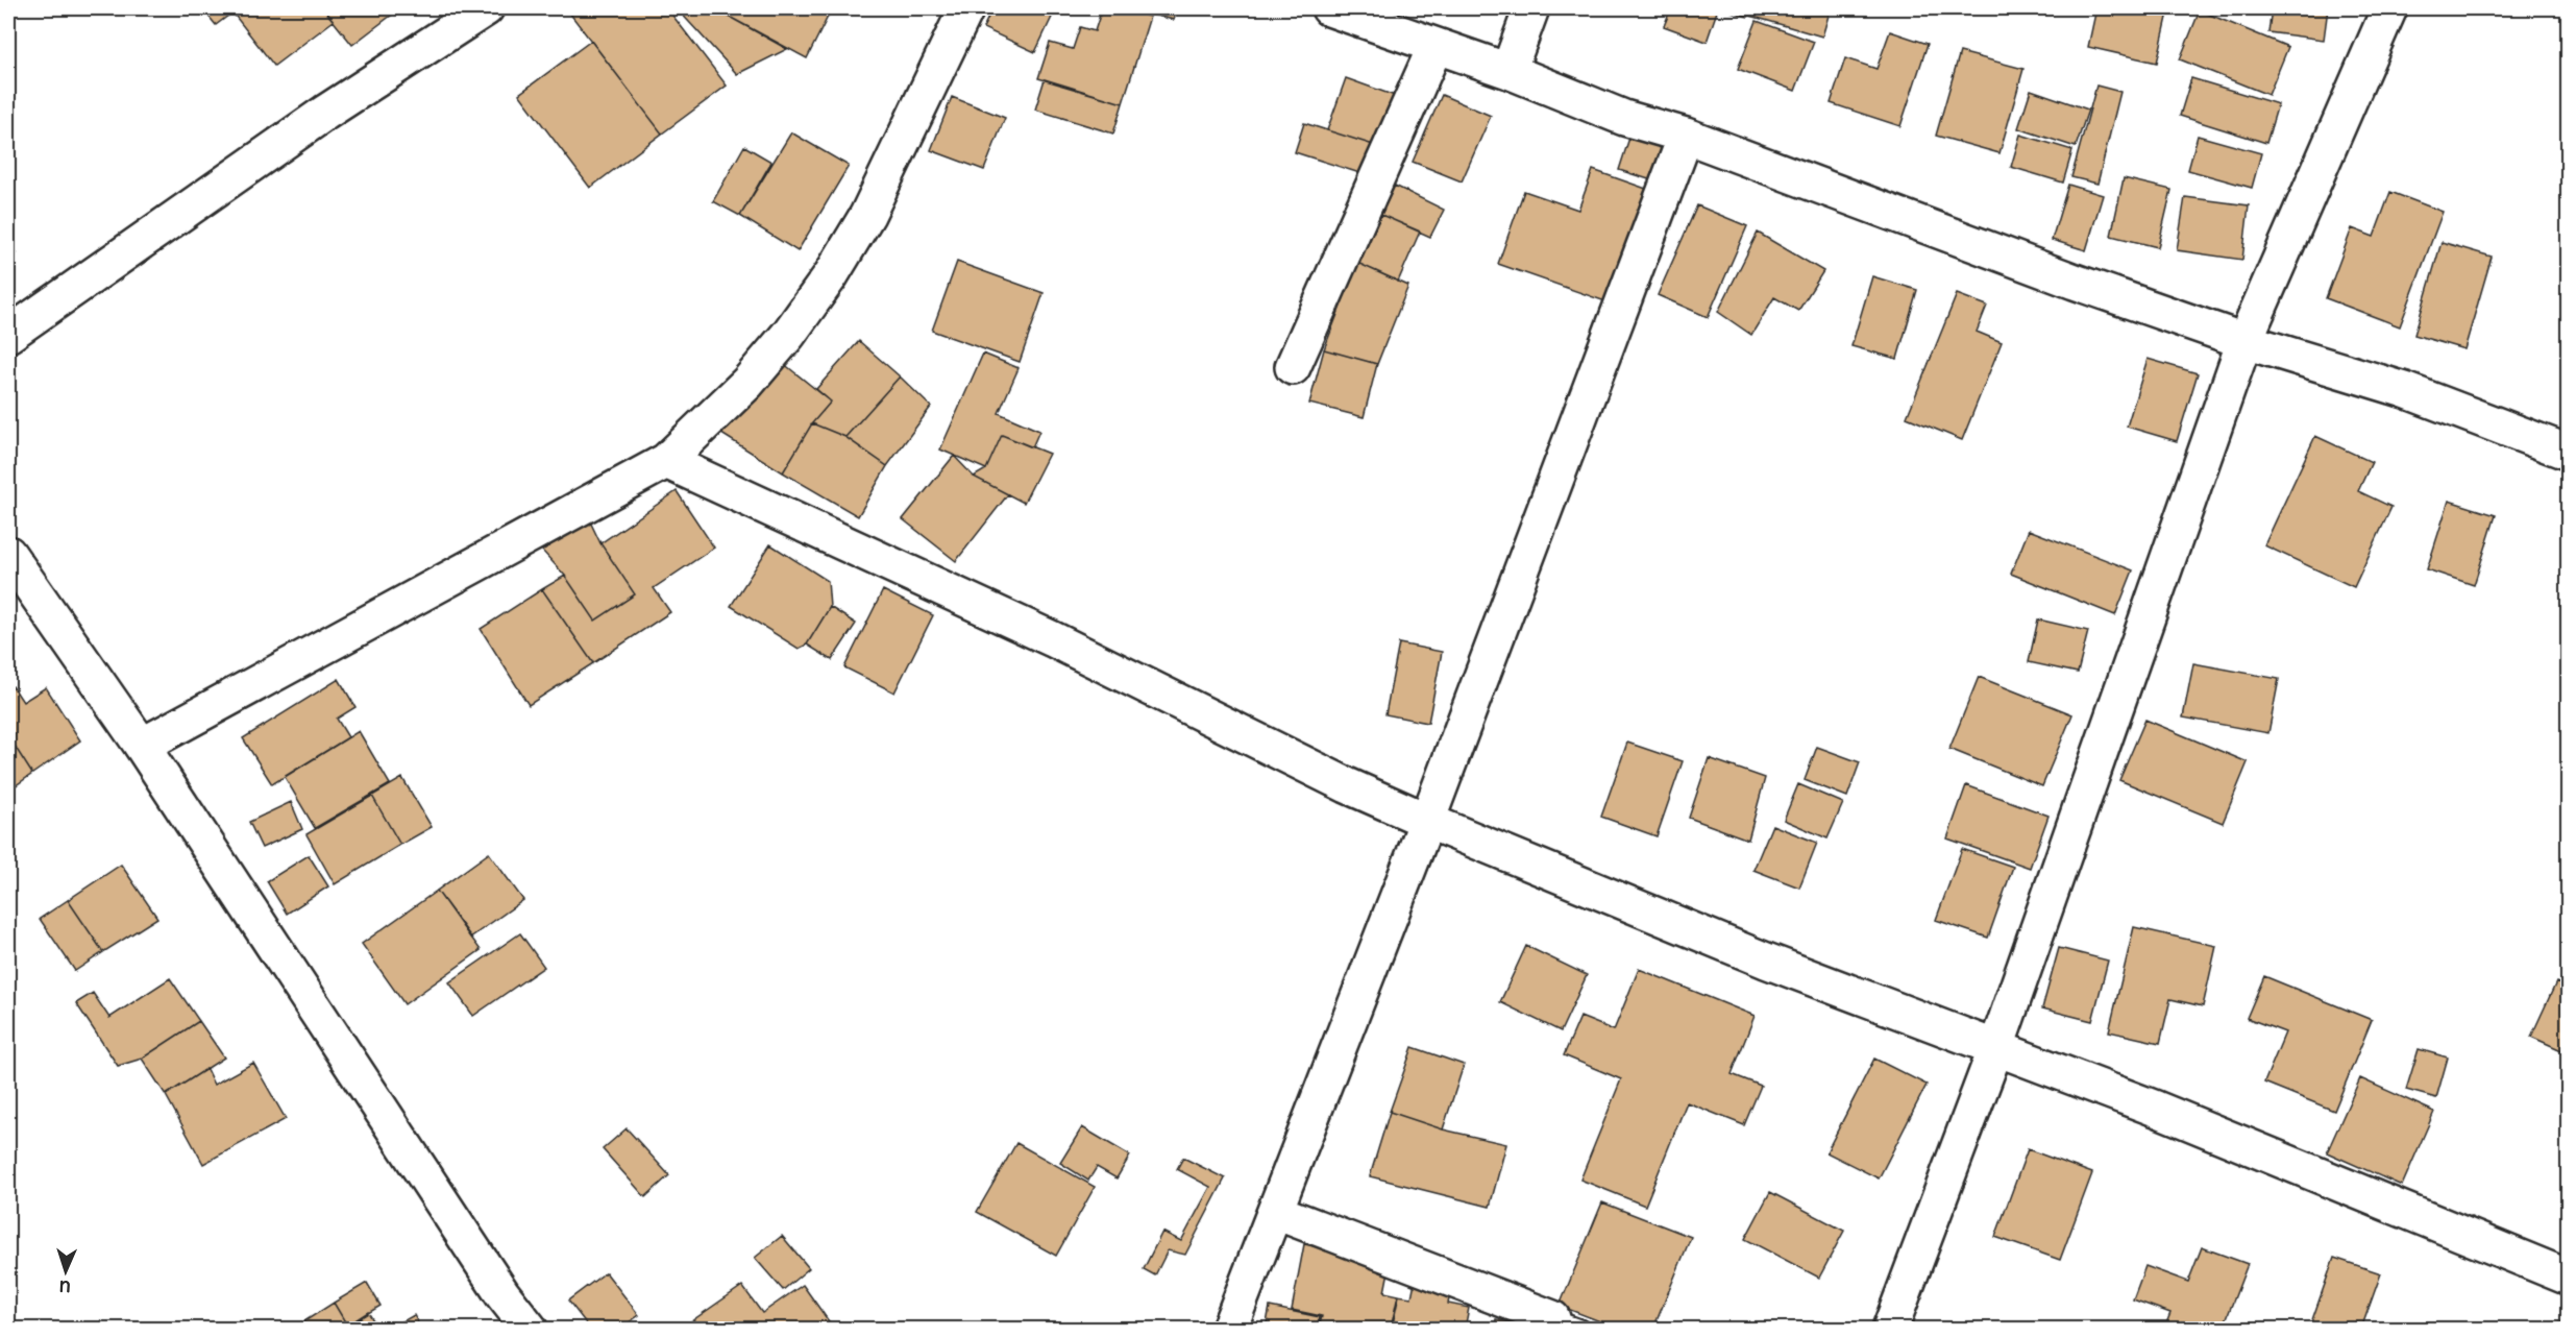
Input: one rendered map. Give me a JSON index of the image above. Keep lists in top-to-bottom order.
{
  "north": "bottom"
}
